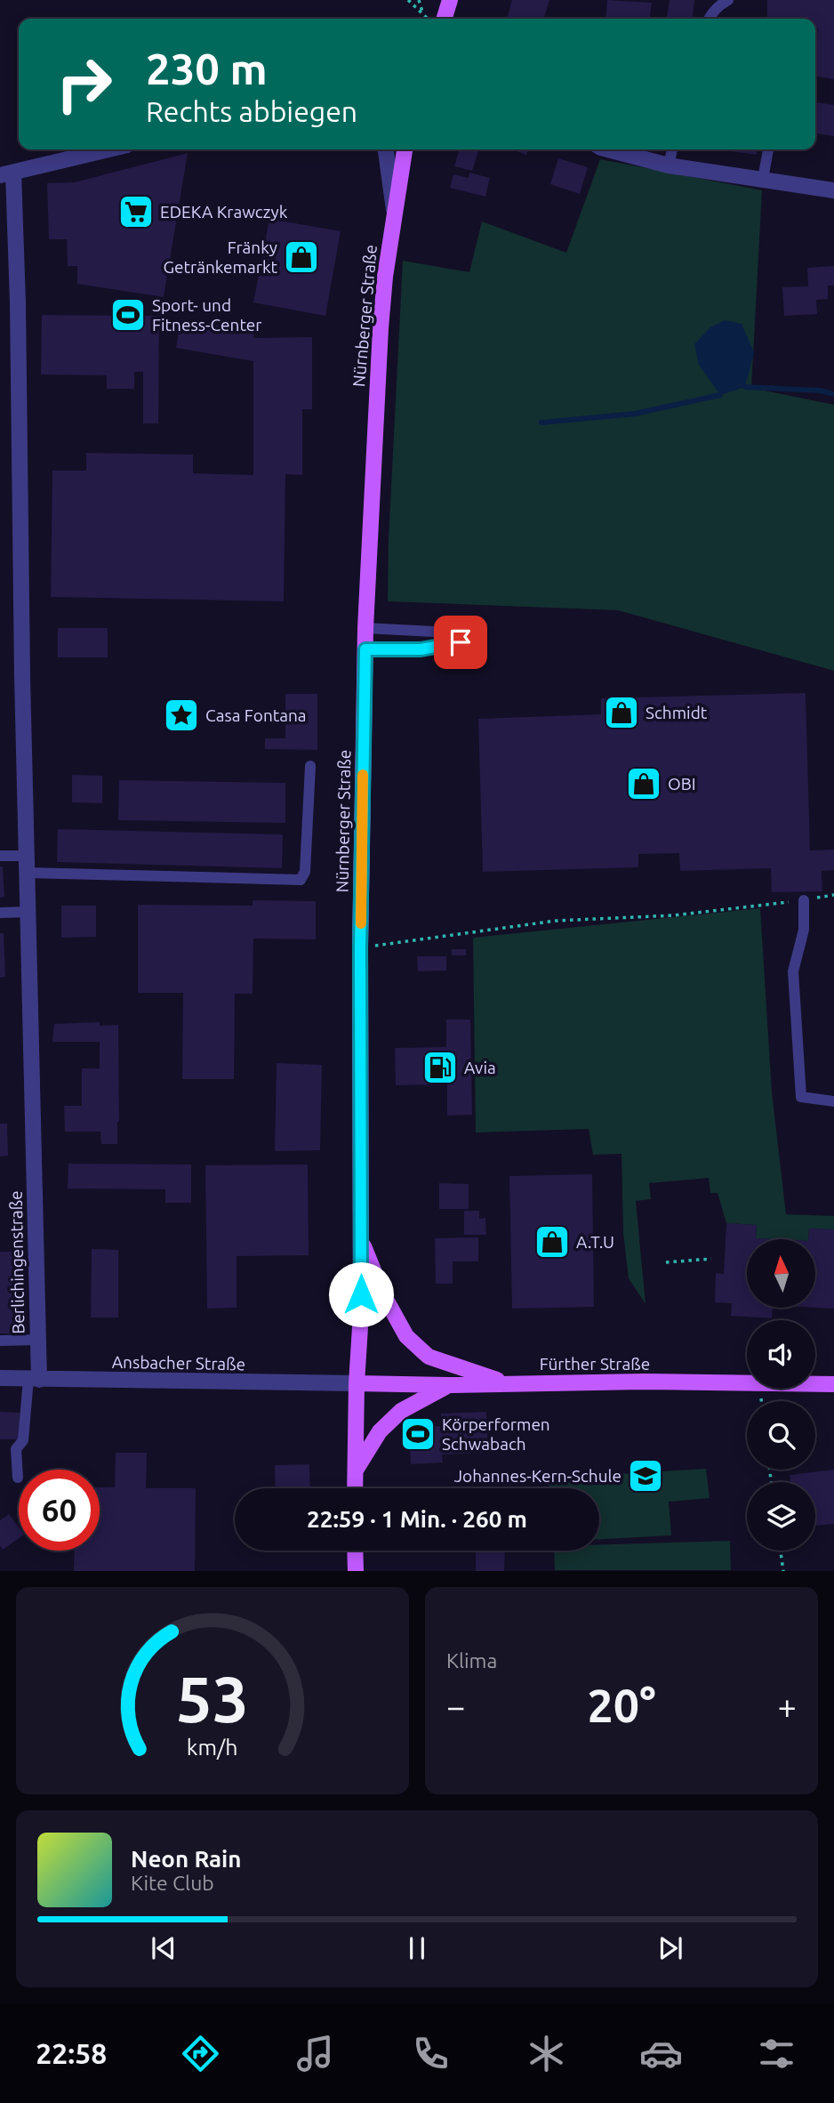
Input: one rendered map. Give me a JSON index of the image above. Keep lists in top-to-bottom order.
{
  "streets": {
    "main road": ["Nürnberger Straße", "Fürther Straße"],
    "street": ["Berlichingenstraße", "Ansbacher Straße"]
  },
  "crossings": [
    ["Nürnberger Straße", "Ansbacher Straße"],
    ["Nürnberger Straße", "Fürther Straße"],
    ["Berlichingenstraße", "Ansbacher Straße"],
    ["Ansbacher Straße", "Fürther Straße"]
  ],
  "places": {
    "supermarket": ["EDEKA Krawczyk"],
    "shop": [
      "Fränky Getränkemarkt",
      "Schmidt",
      "OBI",
      "A.T.U"
    ],
    "sports": ["Sport- und Fitness-Center", "Körperformen Schwabach"],
    "place": ["Casa Fontana"],
    "fuel station": ["Avia"],
    "school or university": ["Johannes-Kern-Schule"]
  },
  "north": "top",
  "page": {
    "turn": ["230 m", "Rechts abbiegen"],
    "limit": "60",
    "trip": "22:59 · 1 Min. · 260 m",
    "tile": "Klima",
    "heat": ["−", "20°", "+"],
    "song": ["Neon Rain", "Kite Club"],
    "tabs": "22:58",
    "gauge": ["53", "km/h"]
  }
}
